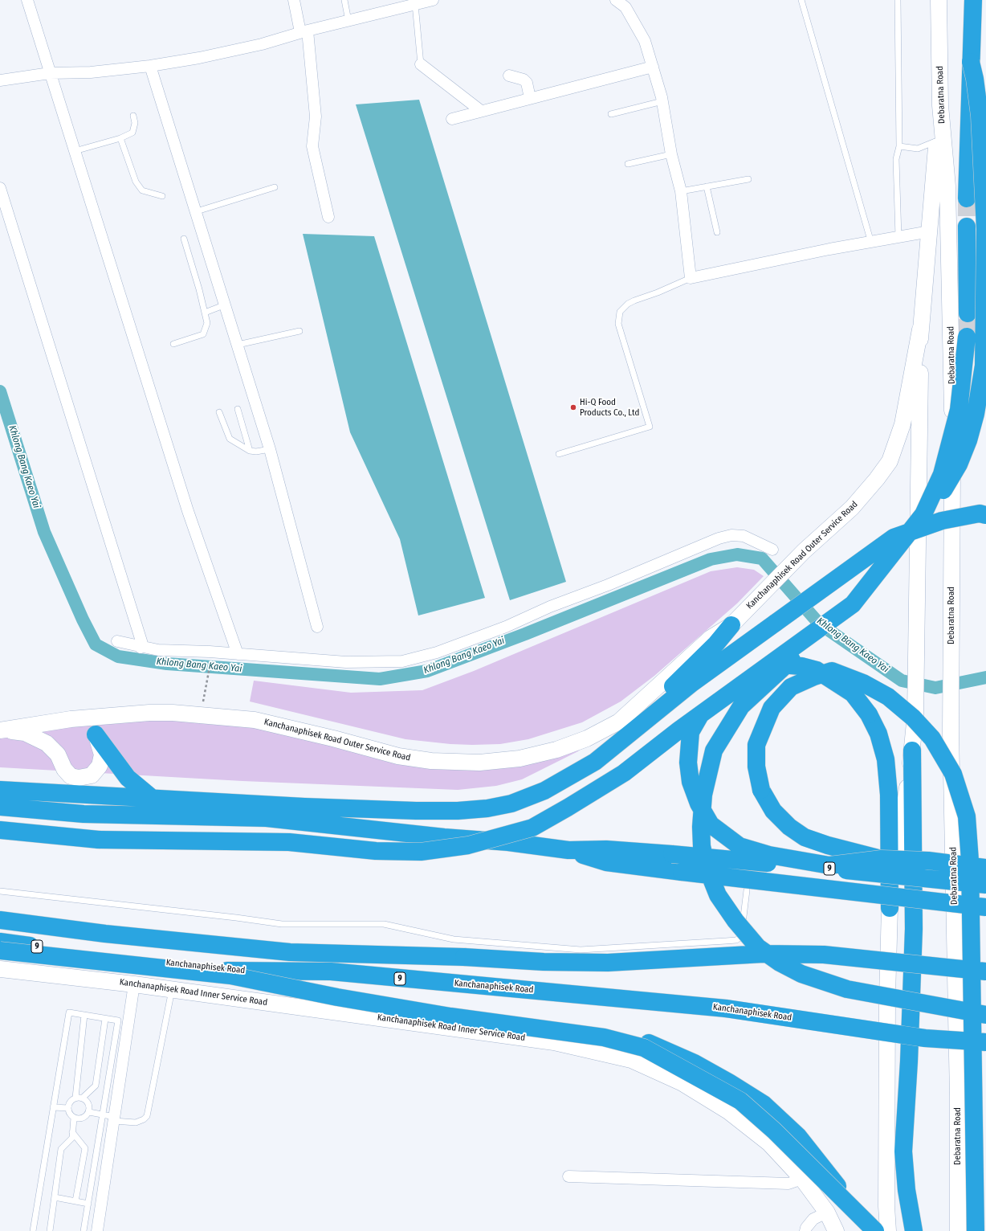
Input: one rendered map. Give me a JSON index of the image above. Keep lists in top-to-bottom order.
{
  "streets": {
    "highway": ["9", "Kanchanaphisek Road"],
    "main road": ["Debaratna Road", "Kanchanaphisek Road Outer Service Road", "Kanchanaphisek Road Inner Service Road"]
  },
  "water": ["Khlong Bang Kaeo Yai"],
  "places": ["Hi-Q Food Products Co., Ltd"]
}
